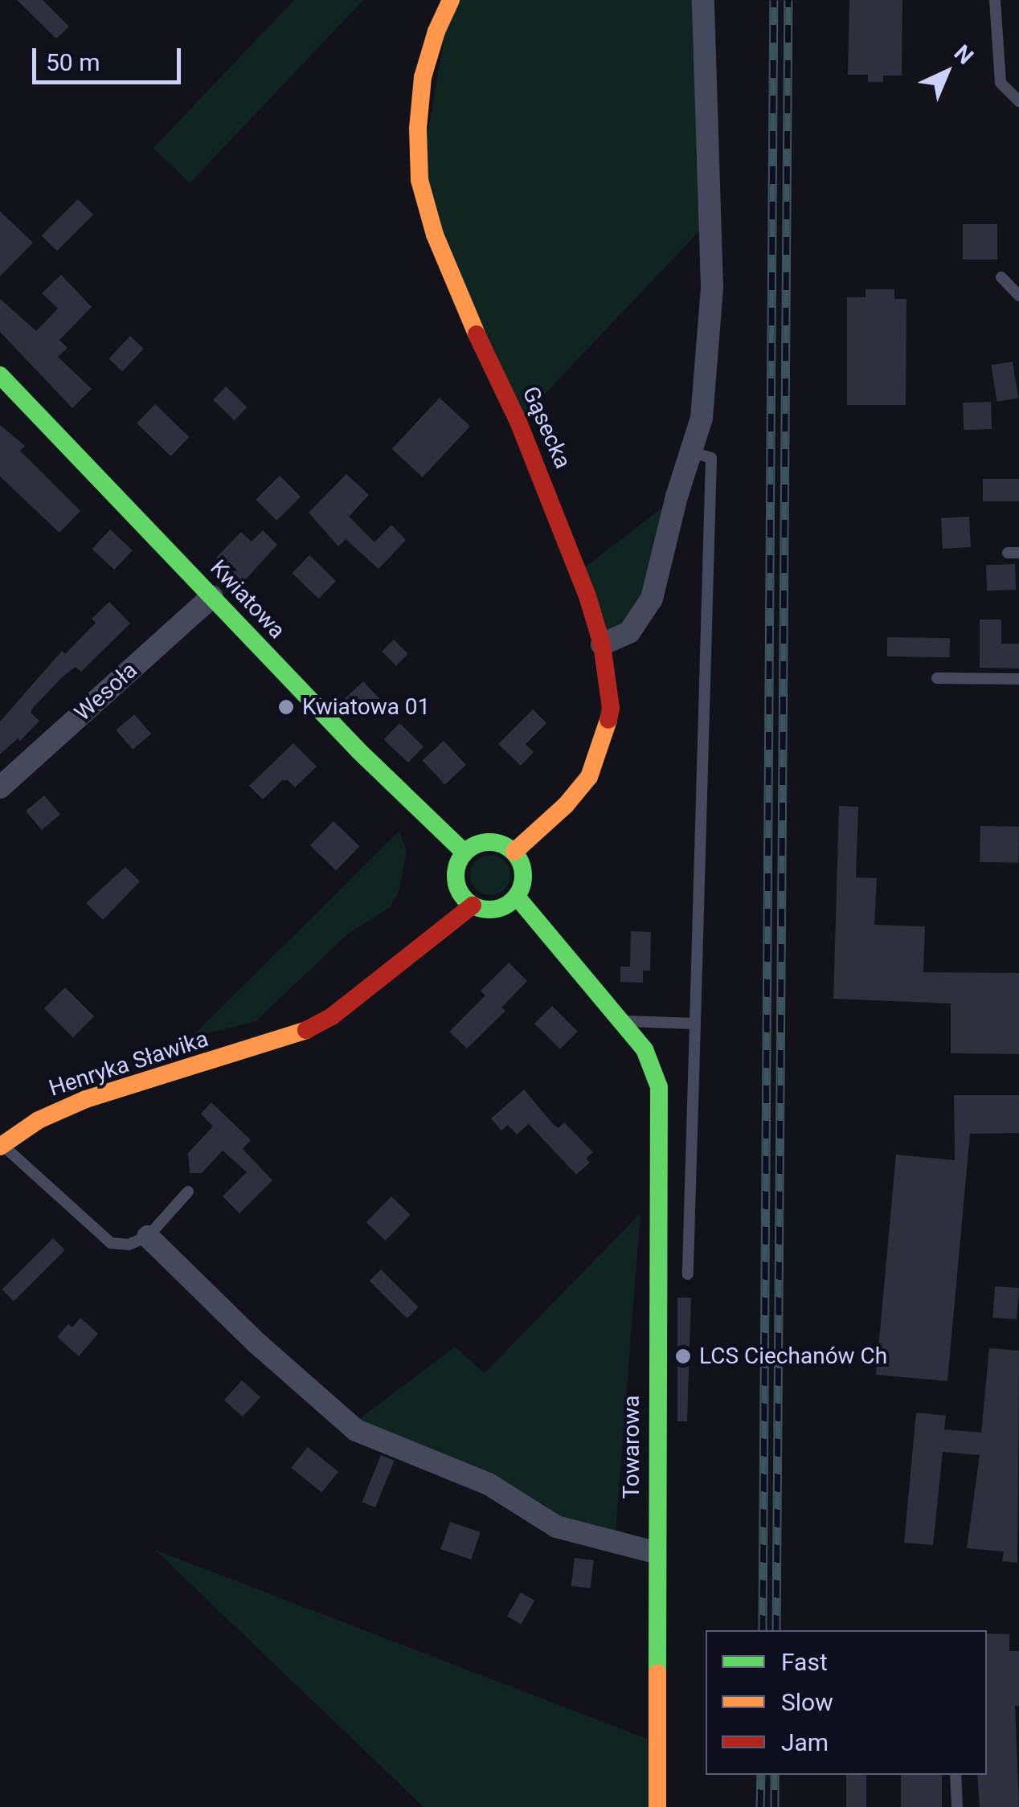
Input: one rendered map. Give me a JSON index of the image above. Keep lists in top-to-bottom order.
{
  "streets": {
    "main road": [
      "Gąsecka",
      "Kwiatowa",
      "Henryka Sławika",
      "Towarowa"
    ],
    "street": ["Wesoła"]
  },
  "crossings": [
    ["Gąsecka", "Kwiatowa"],
    ["Gąsecka", "Henryka Sławika"],
    ["Kwiatowa", "Wesoła"],
    ["Kwiatowa", "Henryka Sławika"]
  ],
  "places": ["Kwiatowa 01", "LCS Ciechanów Ch"],
  "legend": ["Fast", "Slow", "Jam"],
  "scale_bar": "50 m",
  "north": "top right"
}
